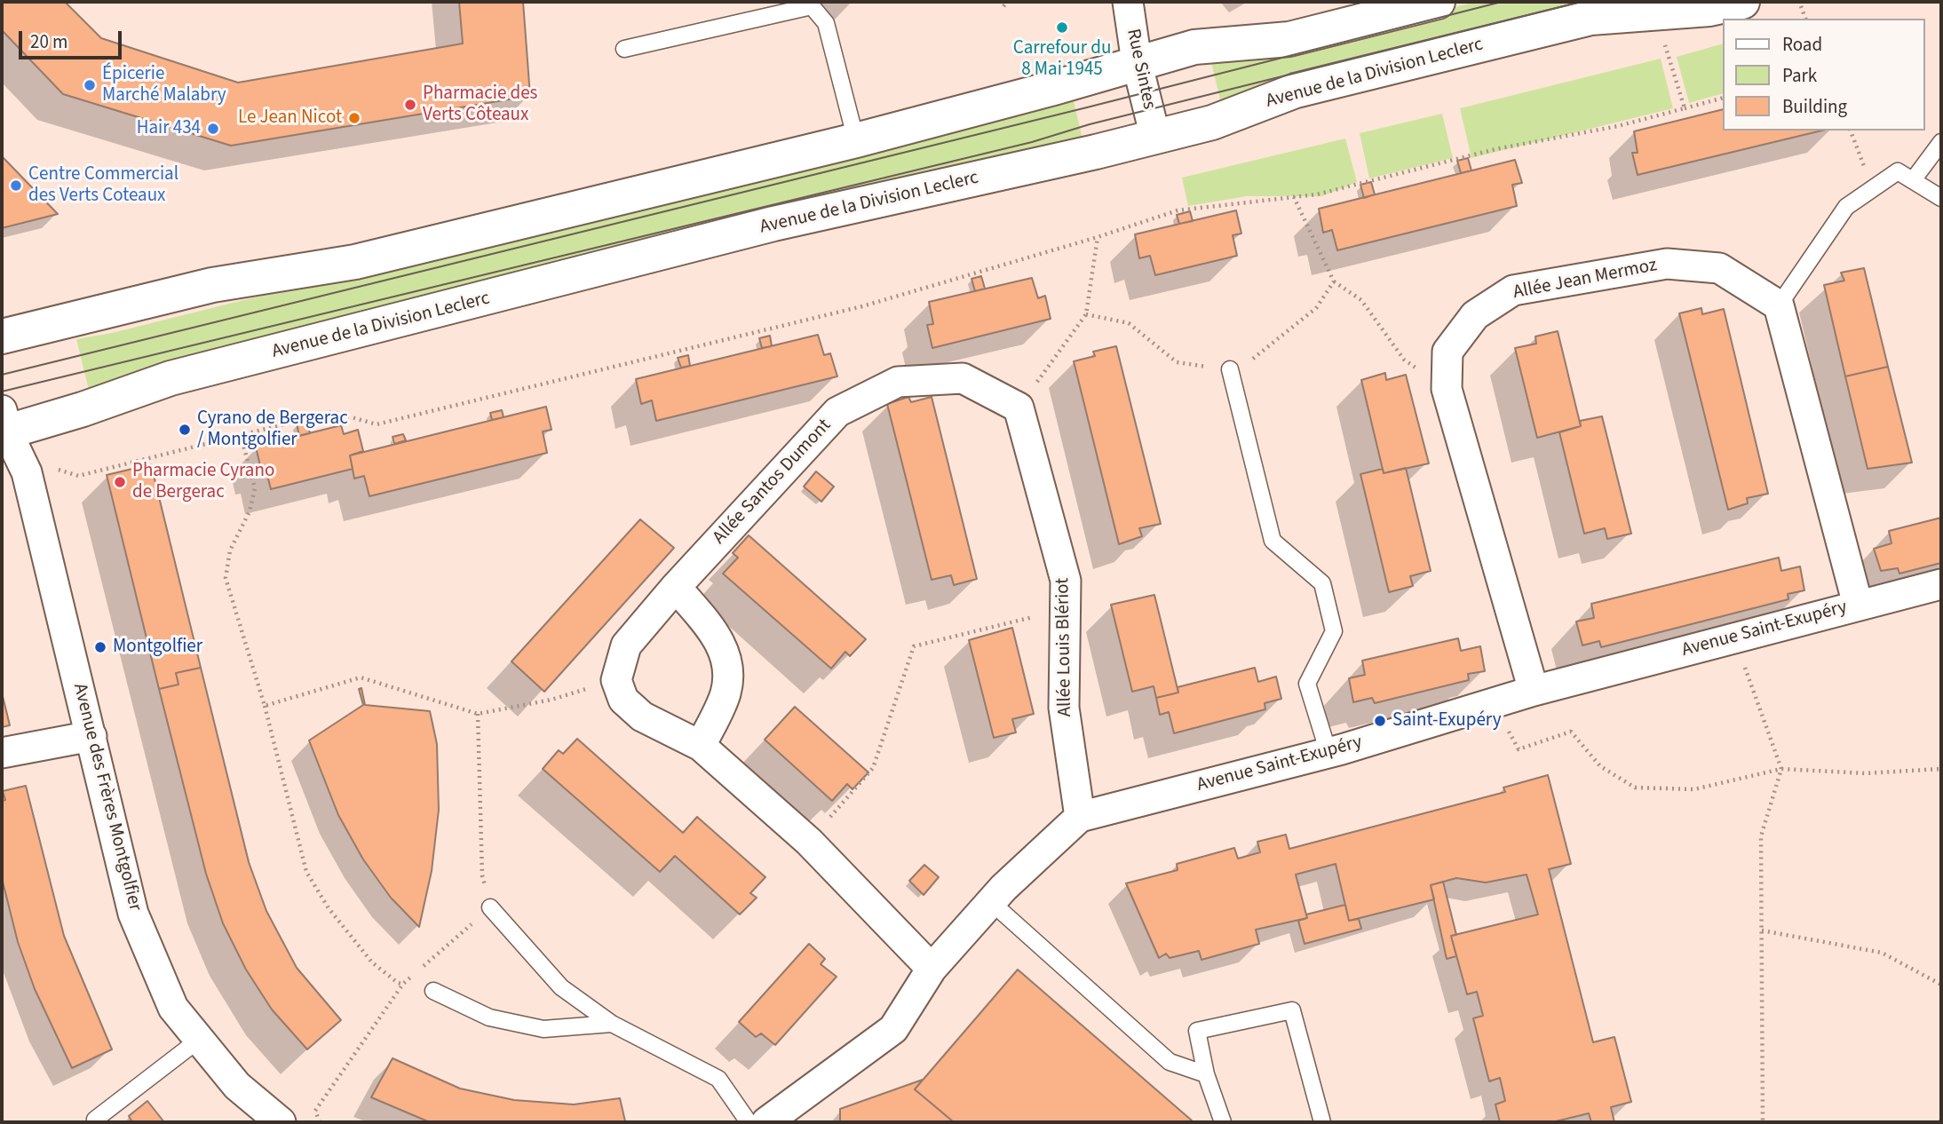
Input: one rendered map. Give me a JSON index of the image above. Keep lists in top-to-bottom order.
{
  "streets": {
    "main road": ["Avenue de la Division Leclerc"],
    "street": [
      "Rue Sintes",
      "Allée Jean Mermoz",
      "Allée Santos Dumont",
      "Avenue Saint-Exupéry",
      "Allée Louis Blériot",
      "Avenue des Frères Montgolfier"
    ]
  },
  "crossings": [
    ["Rue Sintes", "Avenue de la Division Leclerc"],
    ["Avenue de la Division Leclerc", "Avenue des Frères Montgolfier"],
    ["Allée Jean Mermoz", "Avenue Saint-Exupéry"],
    ["Allée Santos Dumont", "Allée Louis Blériot"],
    ["Avenue Saint-Exupéry", "Allée Louis Blériot"]
  ],
  "places": [
    "Carrefour du 8 Mai 1945",
    "Épicerie Marché Malabry",
    "Pharmacie des Verts Côteaux",
    "Le Jean Nicot",
    "Hair 434",
    "Centre Commercial des Verts Coteaux",
    "Cyrano de Bergerac / Montgolfier",
    "Pharmacie Cyrano de Bergerac",
    "Montgolfier",
    "Saint-Exupéry"
  ],
  "legend": ["Road", "Park", "Building"],
  "scale_bar": "20 m"
}
